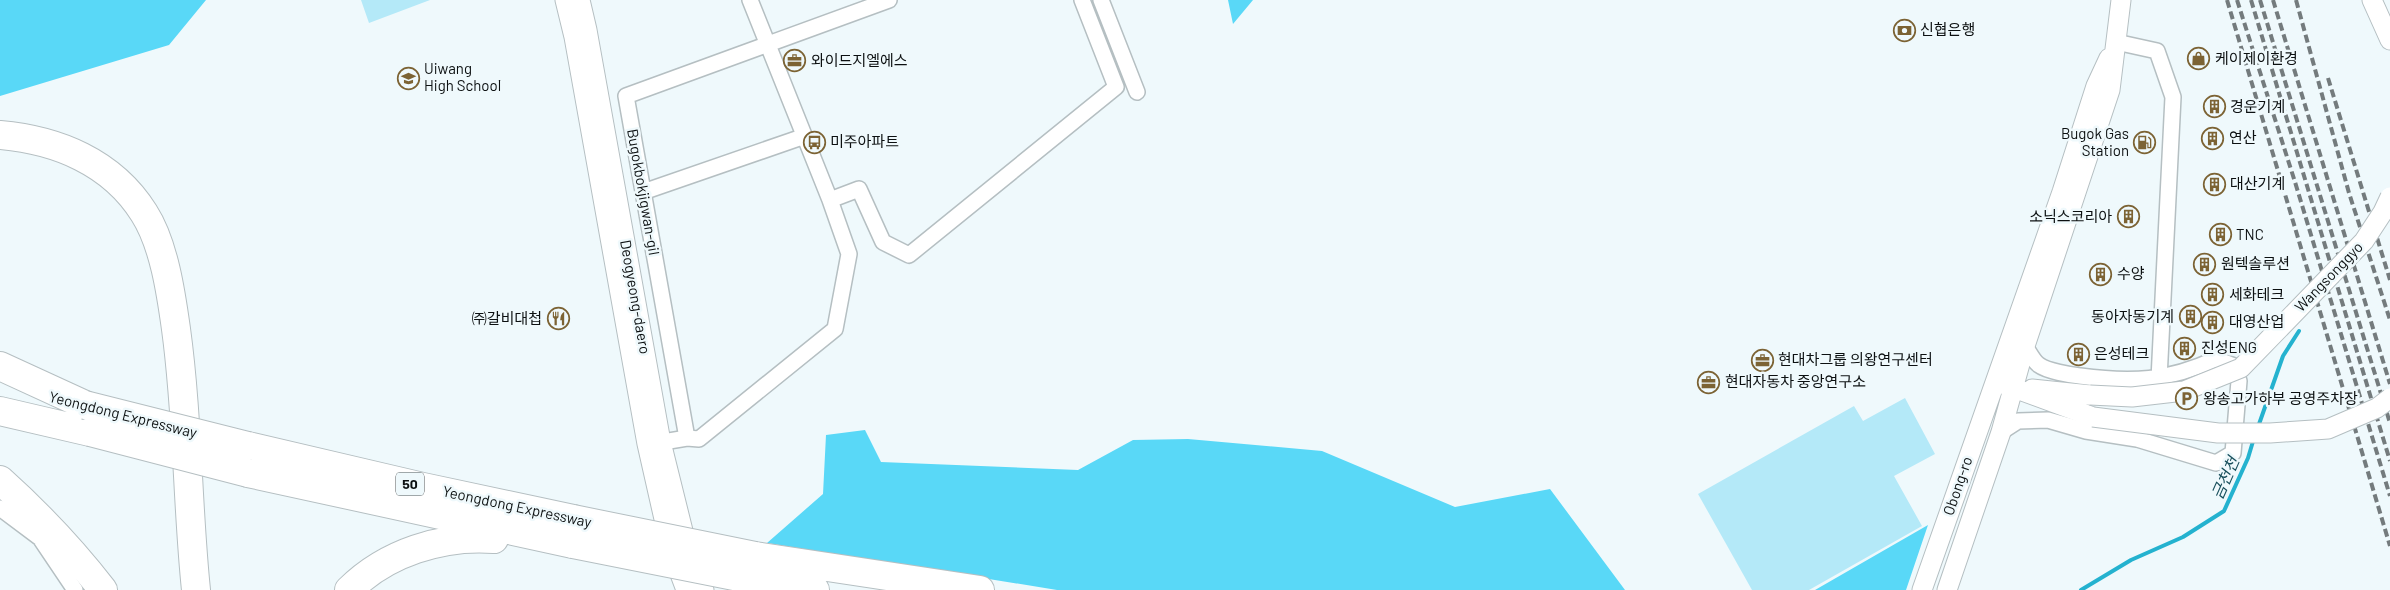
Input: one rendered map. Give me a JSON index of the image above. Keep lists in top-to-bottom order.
{
  "streets": {
    "highway": ["Yeongdong Expressway", "50"],
    "street": [
      "Bugokbokjigwan-gil",
      "Wangsonggyo",
      "Deogyeong-daero",
      "Obong-ro"
    ]
  },
  "crossings": [
    ["Wangsonggyo", "Obong-ro"]
  ],
  "water": ["금천천"],
  "places": {
    "bank": ["신협은행"],
    "shop": ["케이제이환경"],
    "office": ["와이드지엘에스", "현대차그룹 의왕연구센터", "현대자동차 중앙연구소"],
    "school or university": ["Uiwang High School"],
    "building": [
      "경운기계",
      "연산",
      "대산기계",
      "소닉스코리아",
      "TNC",
      "원텍솔루션",
      "수양",
      "세화테크",
      "동아자동기계",
      "대영산업",
      "진성ENG",
      "은성테크"
    ],
    "bus stop": ["미주아파트"],
    "fuel station": ["Bugok Gas Station"],
    "restaurant": ["㈜갈비대첩"],
    "parking": ["왕송고가하부 공영주차장"]
  }
}
